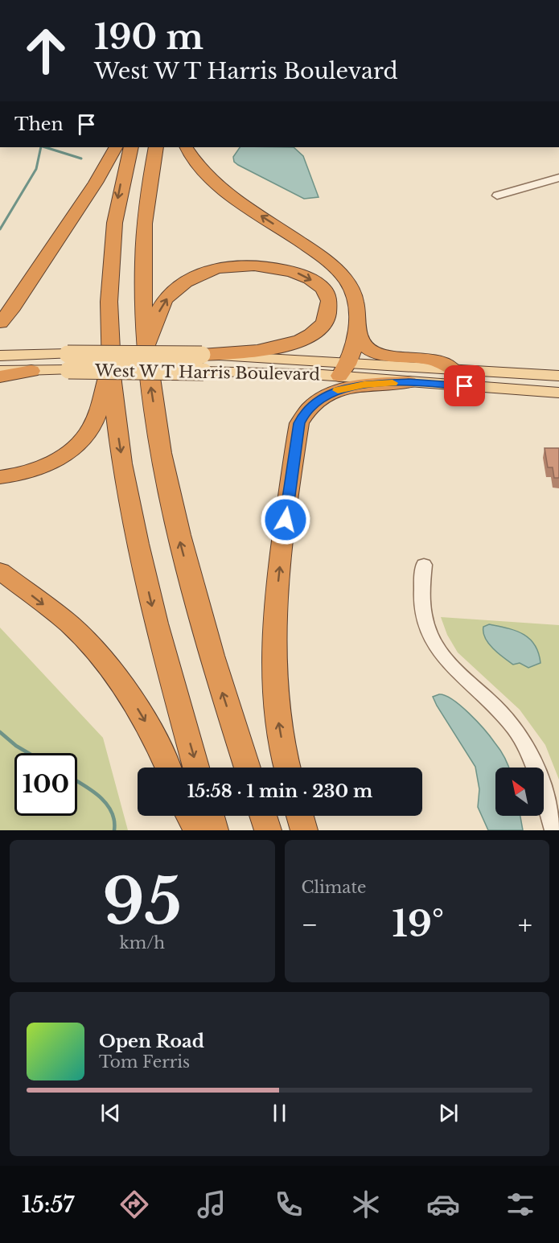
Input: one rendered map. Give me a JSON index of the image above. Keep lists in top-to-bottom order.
{
  "streets": {
    "main road": ["West W T Harris Boulevard"]
  },
  "north": "top left",
  "page": {
    "turn": ["190 m", "West W T Harris Boulevard"],
    "then": "Then",
    "limit": "100",
    "trip": "15:58 · 1 min · 230 m",
    "tile": [
      ["95", "km/h"],
      "Climate"
    ],
    "heat": ["−", "19°", "+"],
    "song": ["Open Road", "Tom Ferris"],
    "tabs": "15:57"
  }
}
